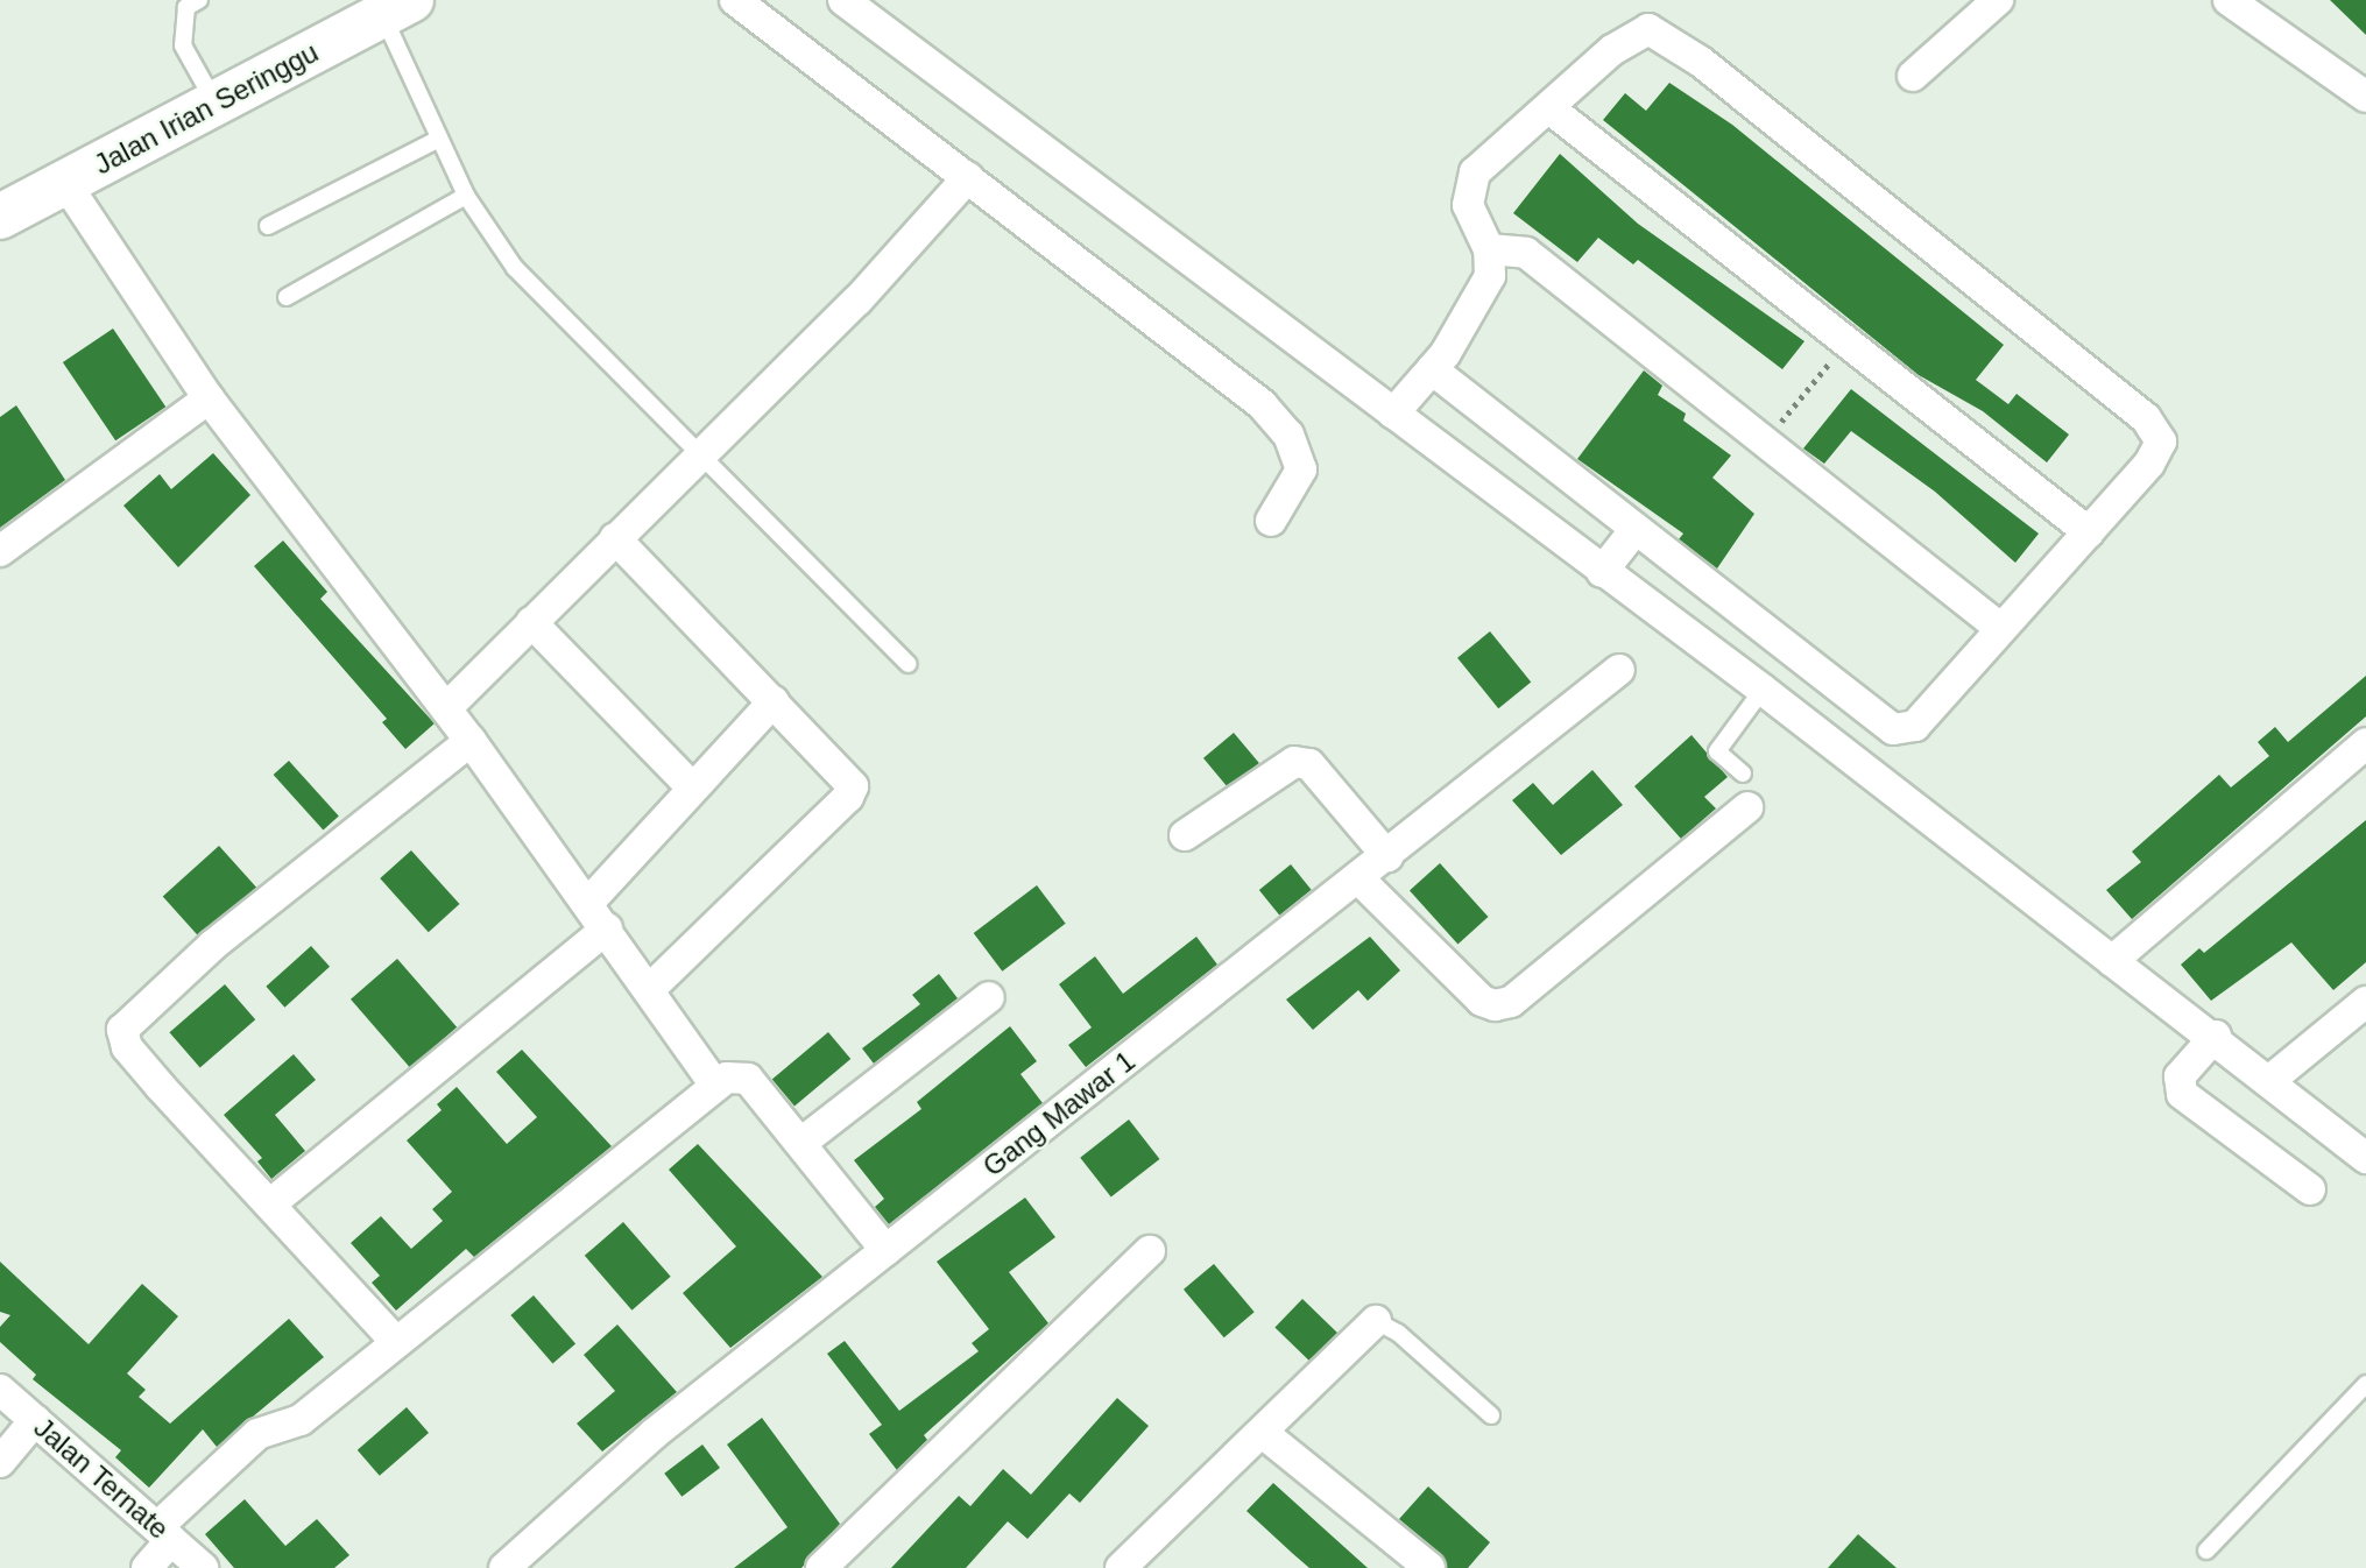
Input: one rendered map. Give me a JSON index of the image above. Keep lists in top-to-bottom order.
{
  "streets": {
    "street": ["Jalan Irian Seringgu", "Gang Mawar 1", "Jalan Ternate"]
  }
}
